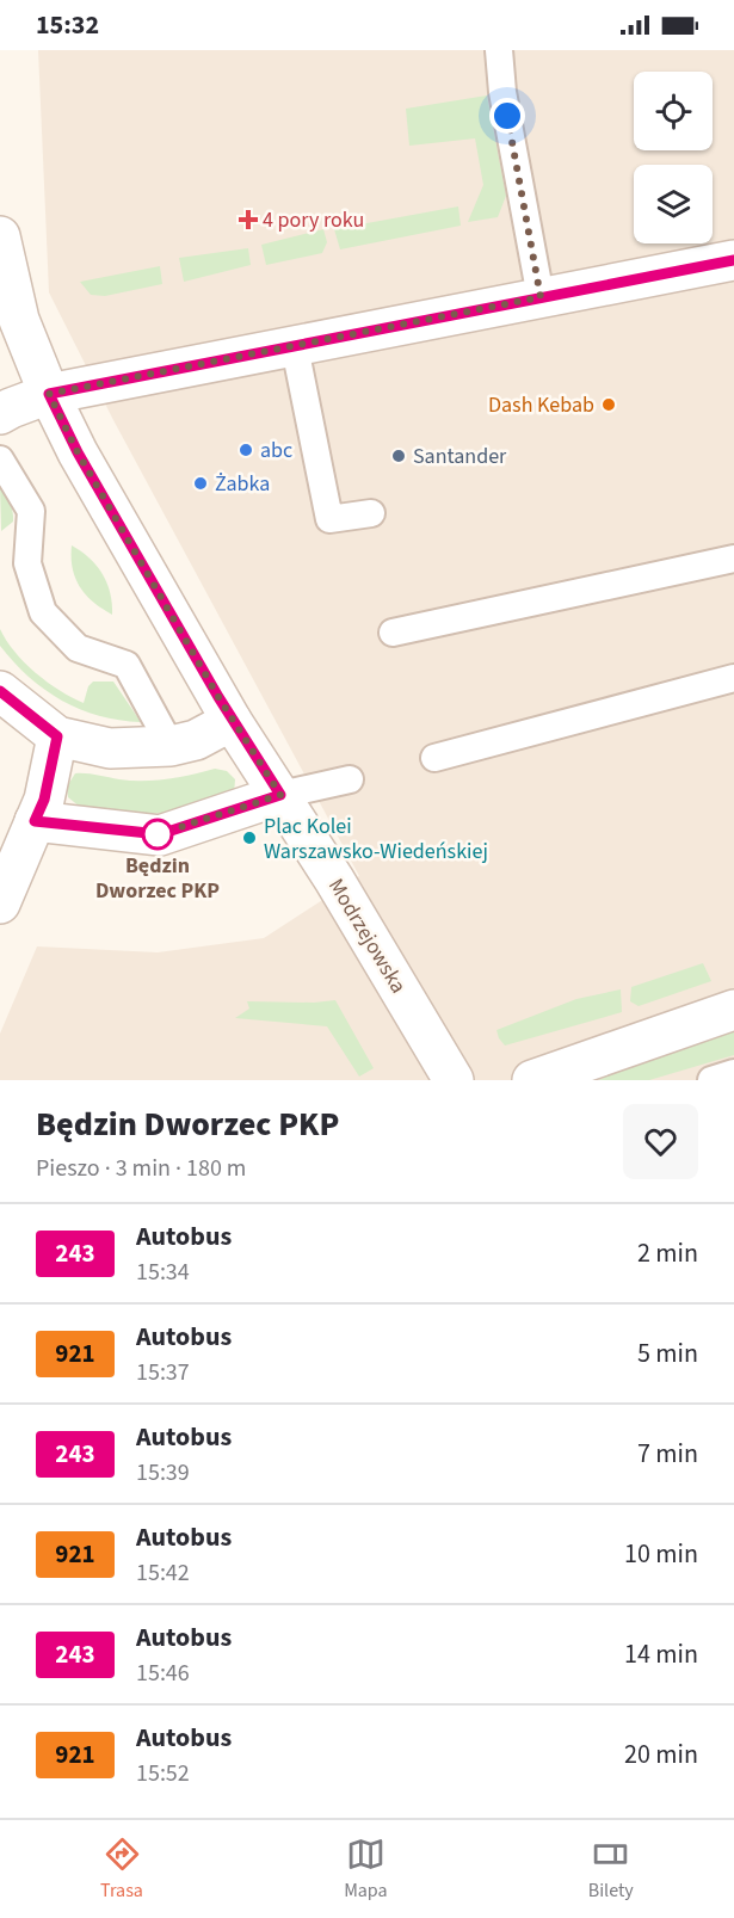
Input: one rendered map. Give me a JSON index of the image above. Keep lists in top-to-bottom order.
{
  "streets": {
    "street": ["Modrzejowska"]
  },
  "places": {
    "health": ["4 pory roku"],
    "other": [
      "Dash Kebab",
      "abc",
      "Santander",
      "Żabka",
      "Będzin Dworzec PKP",
      "Plac Kolei Warszawsko-Wiedeńskiej"
    ]
  },
  "lines": ["bus line 243"],
  "page": {
    "status": "15:32",
    "heading": ["Będzin Dworzec PKP", "Pieszo · 3 min · 180 m"],
    "list": [
      {
        "mark": "243",
        "name": "Autobus",
        "note": "15:34",
        "value": "2 min"
      },
      {
        "mark": "921",
        "name": "Autobus",
        "note": "15:37",
        "value": "5 min"
      },
      {
        "mark": "243",
        "name": "Autobus",
        "note": "15:39",
        "value": "7 min"
      },
      {
        "mark": "921",
        "name": "Autobus",
        "note": "15:42",
        "value": "10 min"
      },
      {
        "mark": "243",
        "name": "Autobus",
        "note": "15:46",
        "value": "14 min"
      },
      {
        "mark": "921",
        "name": "Autobus",
        "note": "15:52",
        "value": "20 min"
      }
    ],
    "tabs": ["Trasa", "Mapa", "Bilety"]
  }
}
